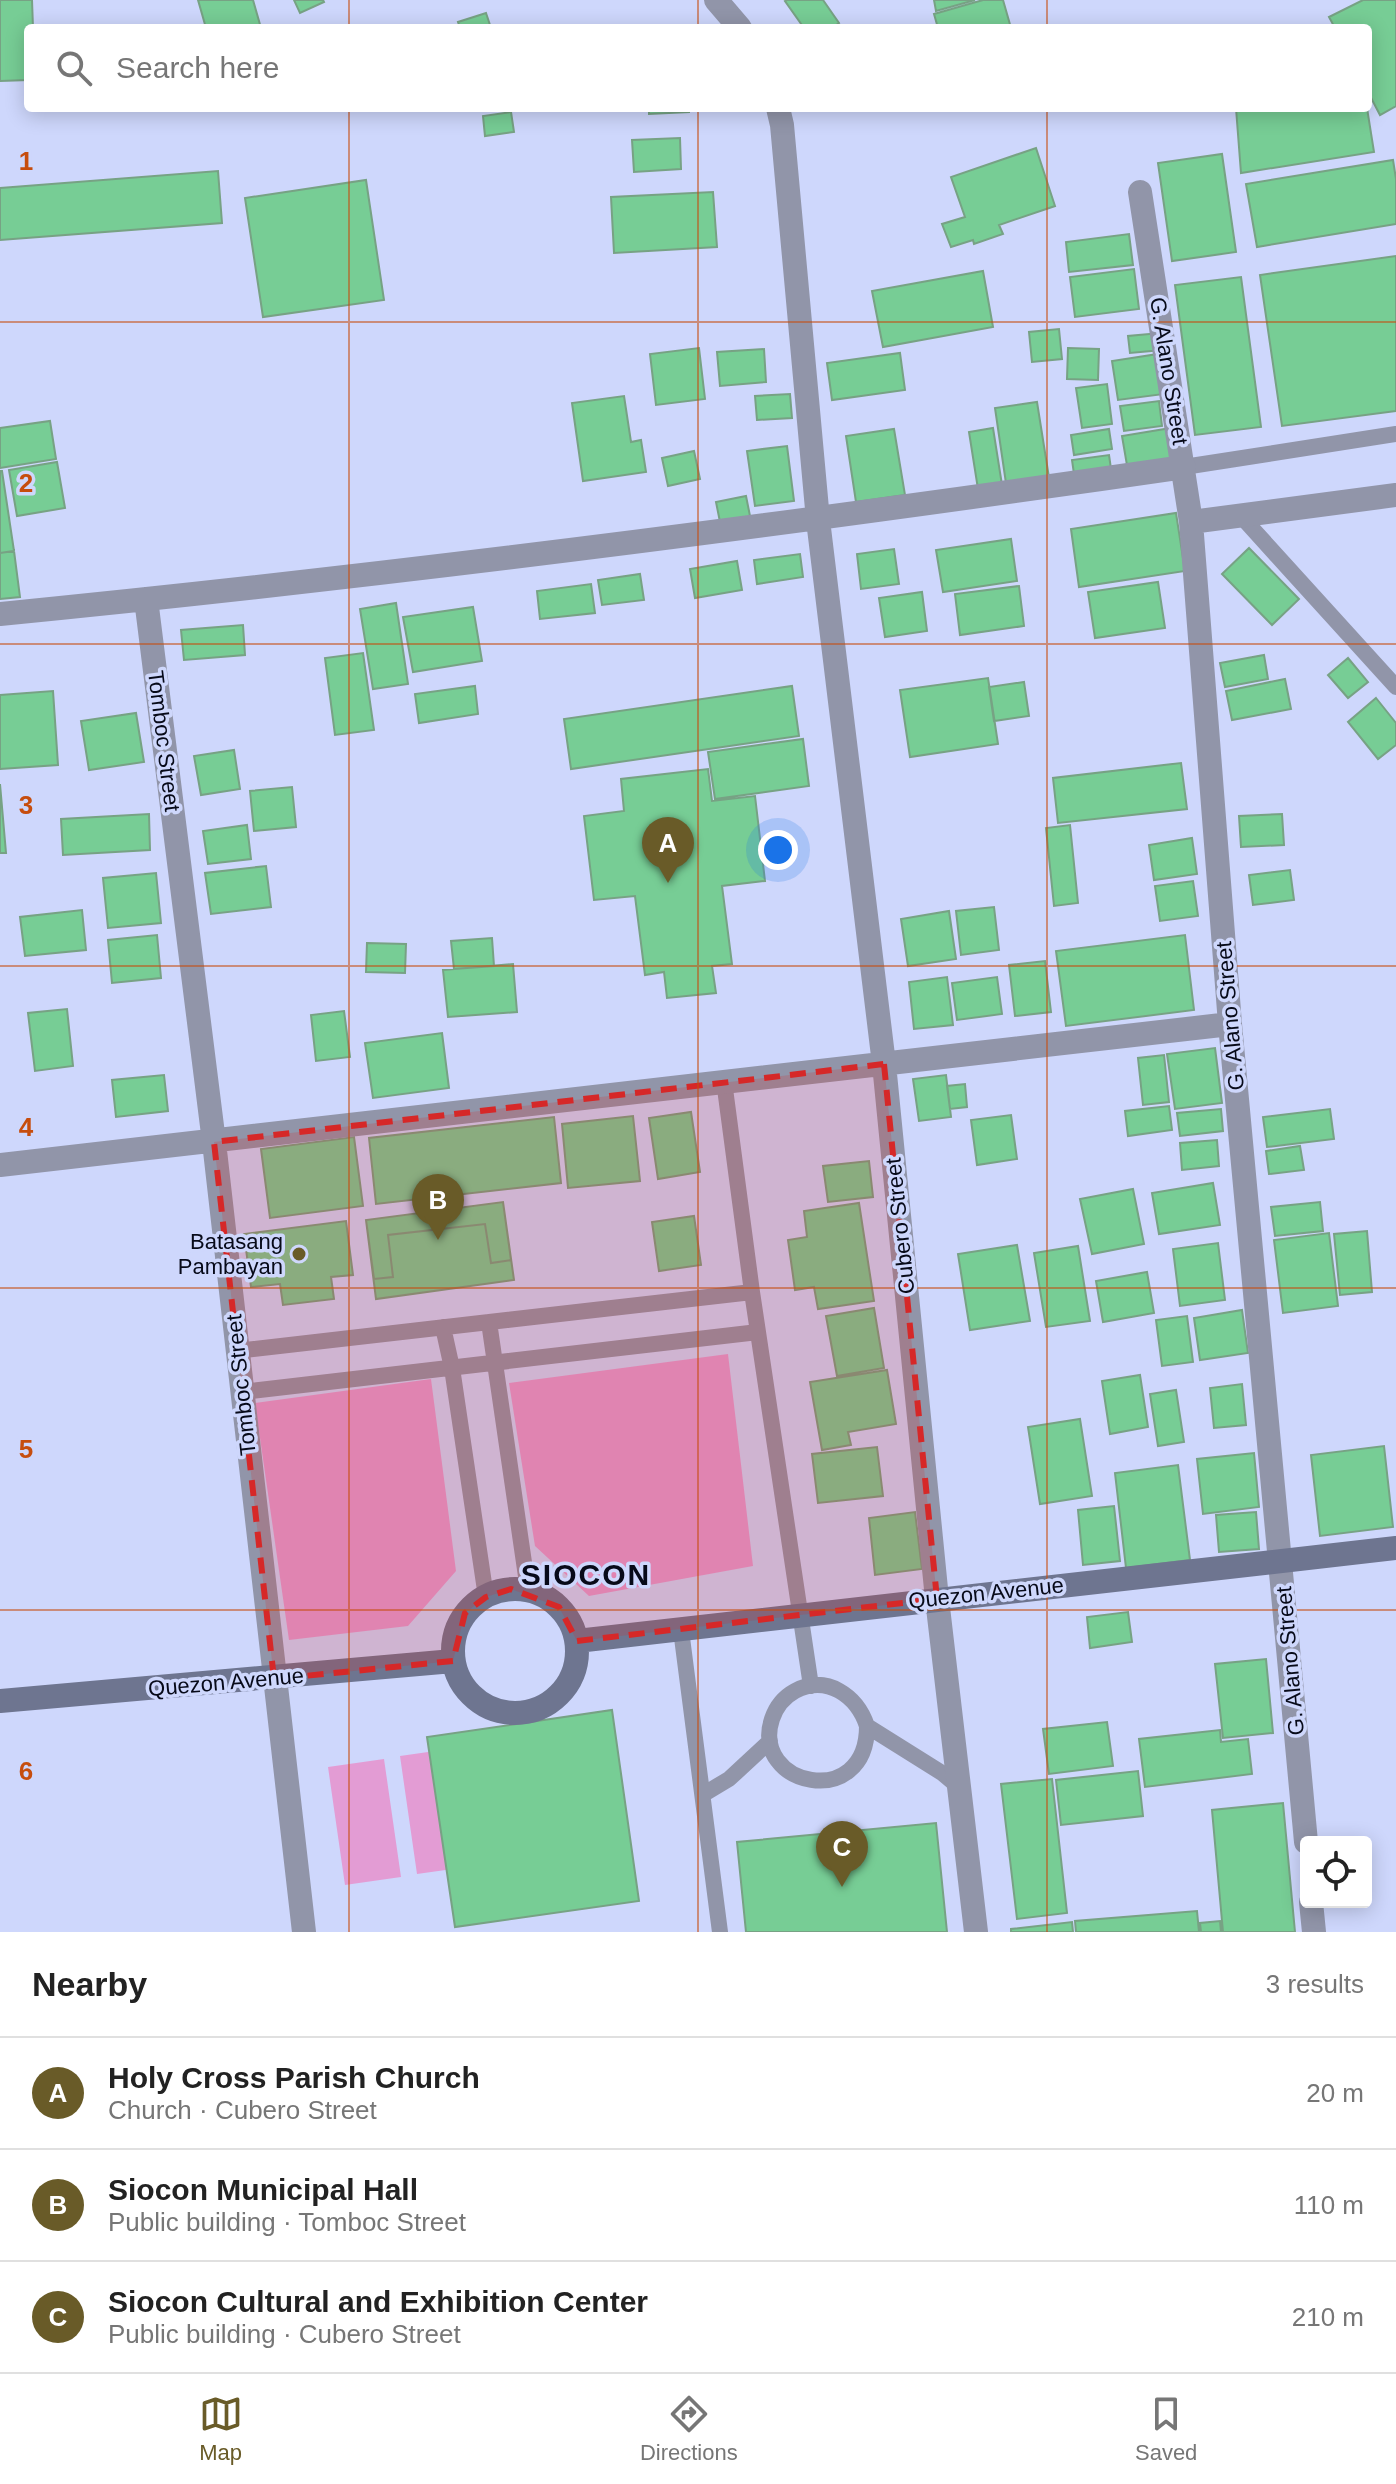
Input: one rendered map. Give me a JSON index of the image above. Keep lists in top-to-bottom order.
{
  "streets": {
    "street": [
      "G. Alano Street",
      "Tomboc Street",
      "Cubero Street",
      "Quezon Avenue"
    ]
  },
  "crossings": [
    ["G. Alano Street", "Quezon Avenue"],
    ["Tomboc Street", "Quezon Avenue"],
    ["Cubero Street", "Quezon Avenue"]
  ],
  "districts": ["SIOCON"],
  "places": ["Batasang Pambayan"],
  "page": {
    "search": "Search here",
    "pins": ["A", "B", "C"],
    "heading": ["Nearby", "3 results"],
    "list": [
      {
        "mark": "A",
        "name": "Holy Cross Parish Church",
        "note": "Church · Cubero Street",
        "value": "20 m"
      },
      {
        "mark": "B",
        "name": "Siocon Municipal Hall",
        "note": "Public building · Tomboc Street",
        "value": "110 m"
      },
      {
        "mark": "C",
        "name": "Siocon Cultural and Exhibition Center",
        "note": "Public building · Cubero Street",
        "value": "210 m"
      }
    ],
    "nav": ["Map", "Directions", "Saved"]
  },
  "grid": {
    "rows": [
      "1",
      "2",
      "3",
      "4",
      "5",
      "6"
    ]
  }
}
